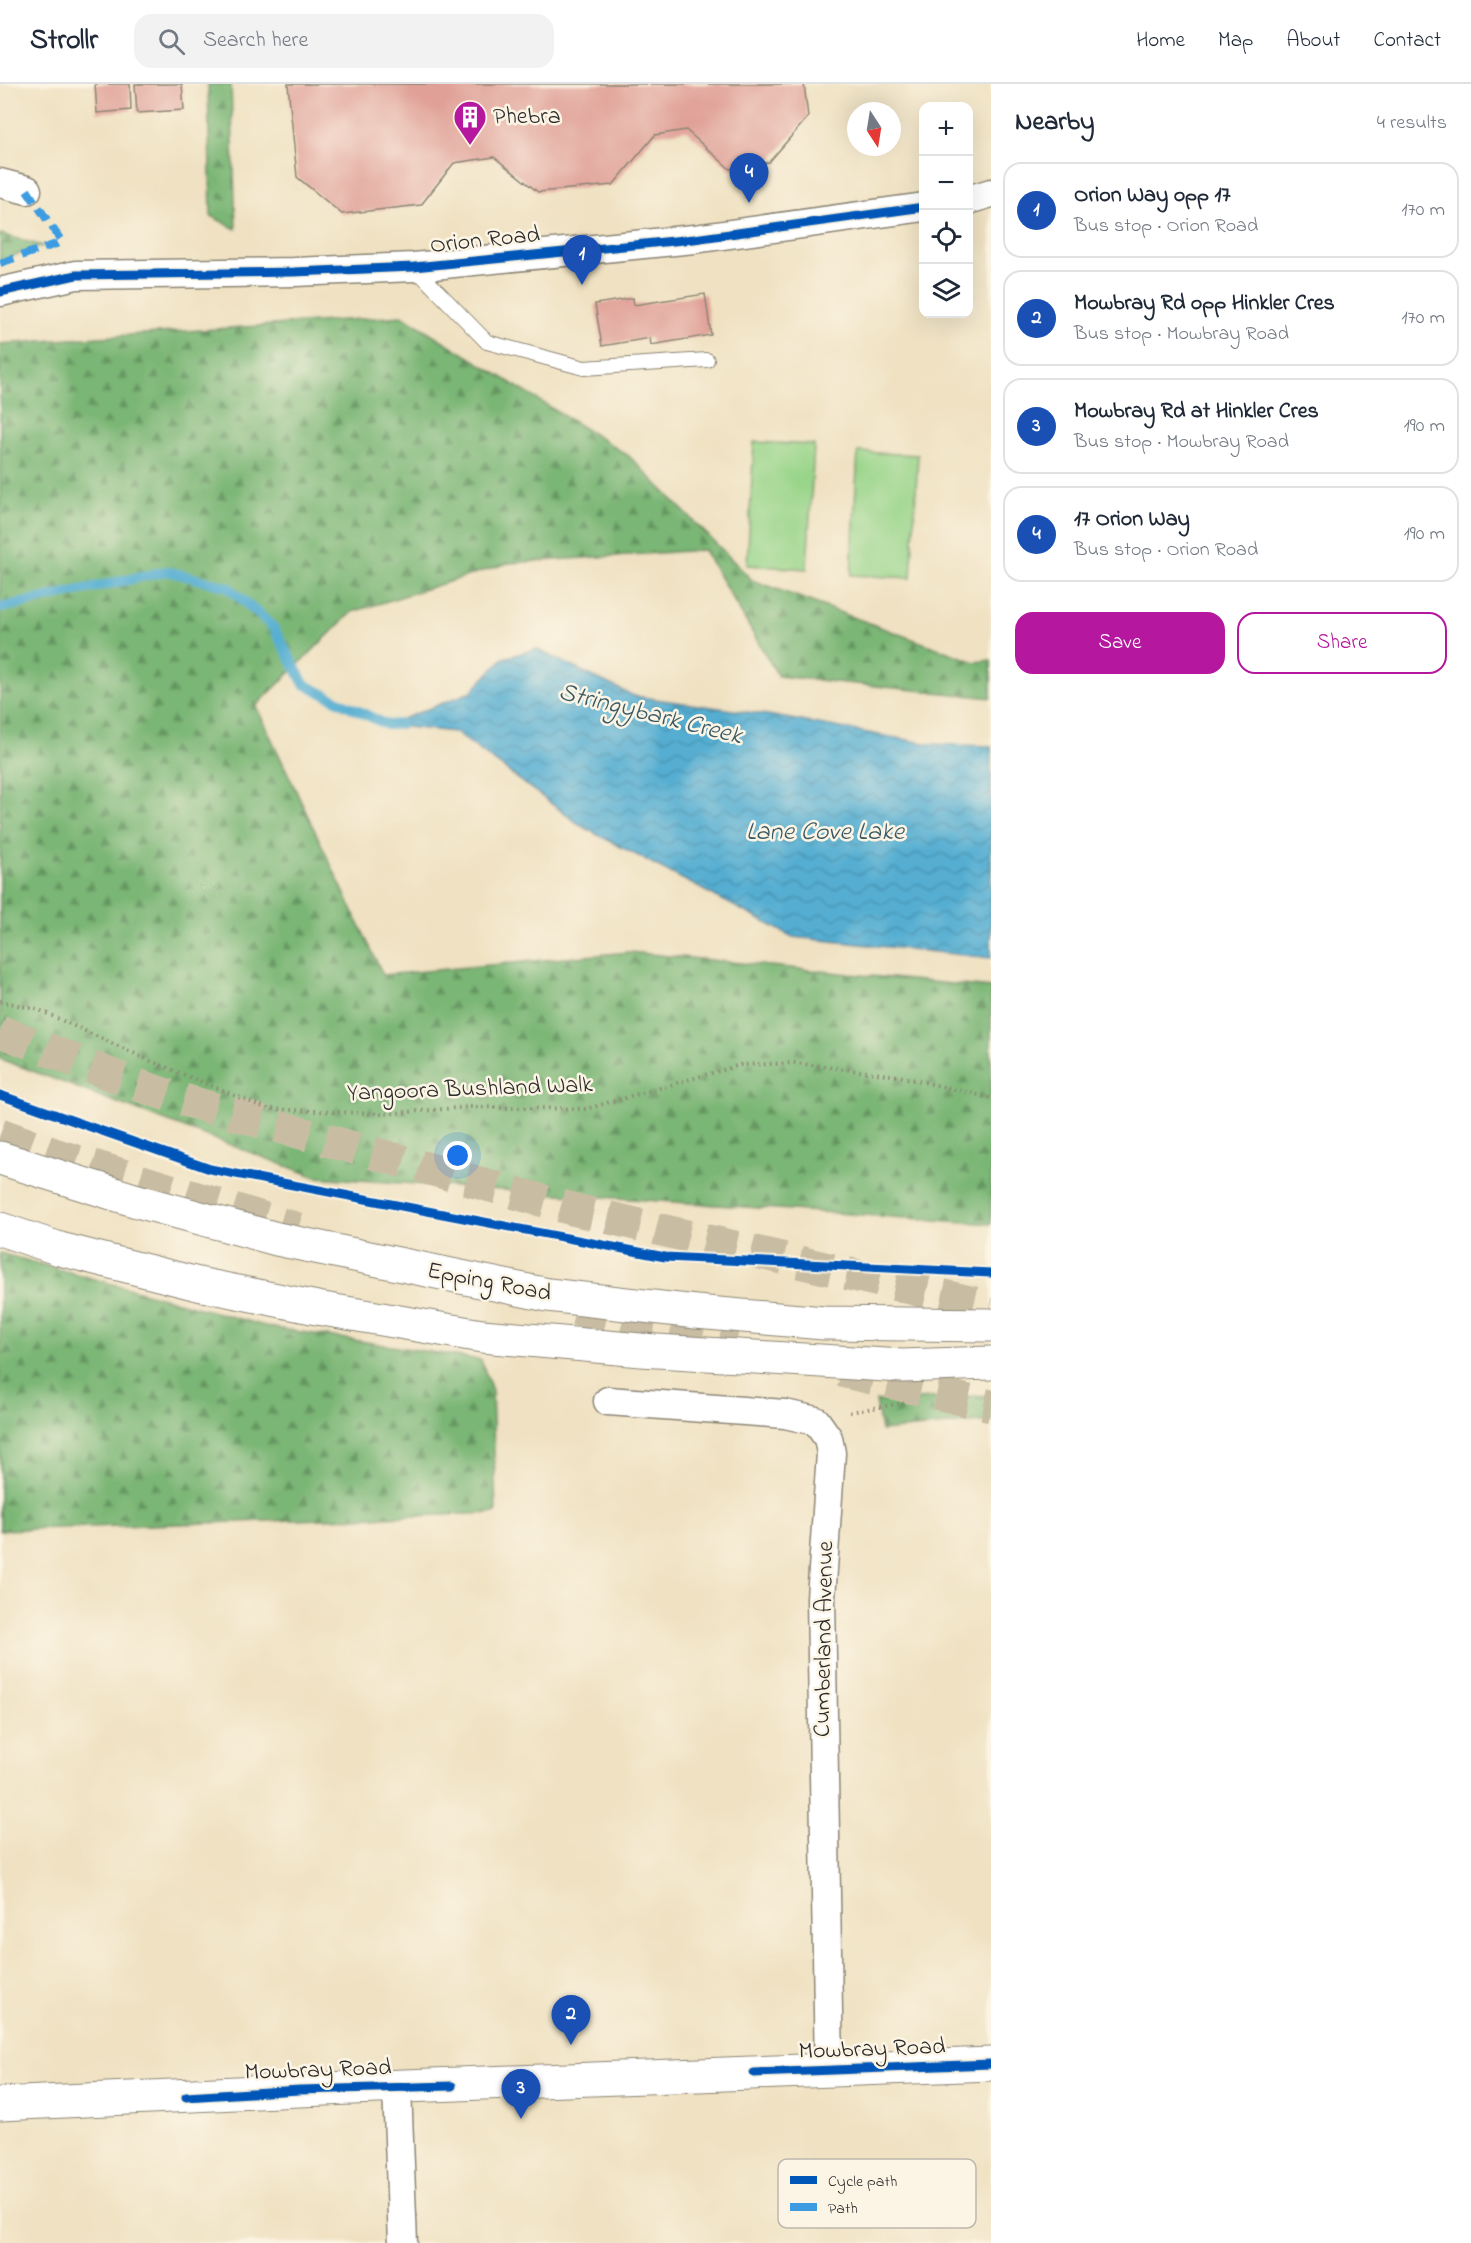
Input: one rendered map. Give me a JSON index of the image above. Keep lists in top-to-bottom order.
{
  "streets": {
    "main road": ["Epping Road", "Mowbray Road"],
    "street": ["Orion Road", "Cumberland Avenue"],
    "path": ["Yangoora Bushland Walk"]
  },
  "crossings": [
    ["Cumberland Avenue", "Mowbray Road"]
  ],
  "water": ["Stringybark Creek", "Lane Cove Lake"],
  "places": {
    "building": ["Phebra"]
  },
  "legend": ["Cycle path", "Path"],
  "north": "bottom",
  "page": {
    "header": "Strollr",
    "search": "Search here",
    "nav": [
      "Home",
      "Map",
      "About",
      "Contact"
    ],
    "heading": ["Nearby", "4 results"],
    "map_buttons": ["+", "−"],
    "pins": [
      "4",
      "1",
      "2",
      "3"
    ],
    "list": [
      {
        "mark": "1",
        "name": "Orion Way opp 17",
        "note": "Bus stop · Orion Road",
        "value": "170 m"
      },
      {
        "mark": "2",
        "name": "Mowbray Rd opp Hinkler Cres",
        "note": "Bus stop · Mowbray Road",
        "value": "170 m"
      },
      {
        "mark": "3",
        "name": "Mowbray Rd at Hinkler Cres",
        "note": "Bus stop · Mowbray Road",
        "value": "190 m"
      },
      {
        "mark": "4",
        "name": "17 Orion Way",
        "note": "Bus stop · Orion Road",
        "value": "190 m"
      }
    ],
    "buttons": ["Save", "Share"]
  }
}
